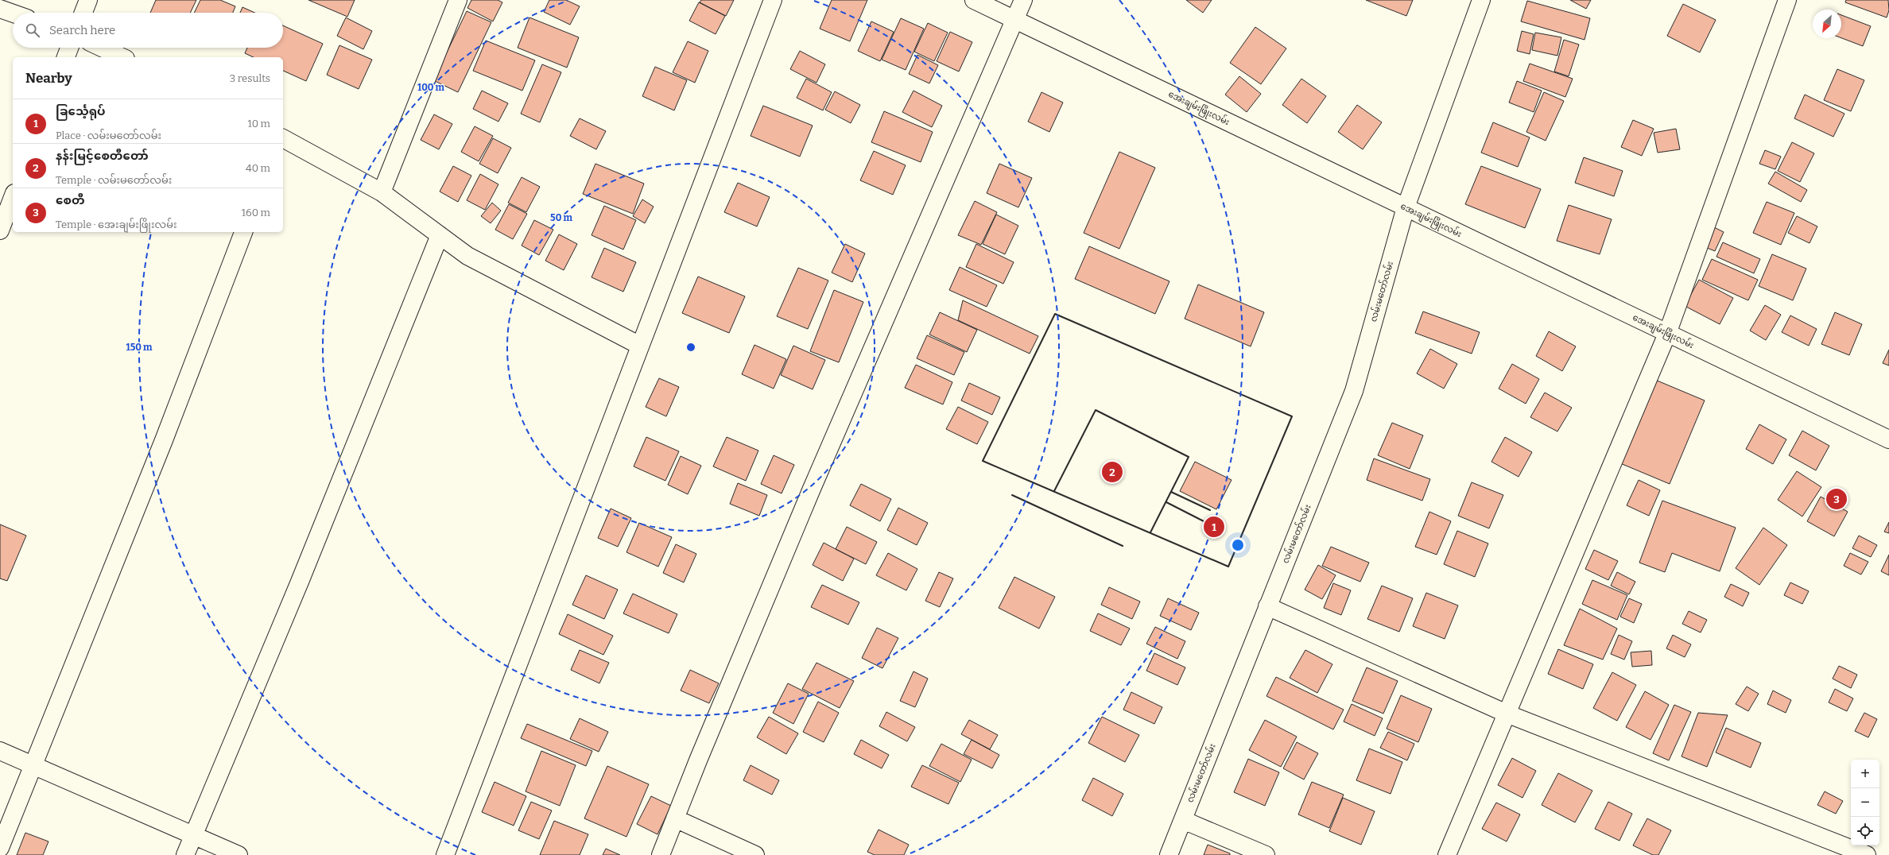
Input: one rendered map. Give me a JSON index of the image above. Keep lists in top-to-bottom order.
{
  "streets": {
    "main road": ["အေးချမ်းဖြိုးလမ်း", "လမ်းမတော်လမ်း"]
  },
  "crossings": [
    ["အေးချမ်းဖြိုးလမ်း", "လမ်းမတော်လမ်း"]
  ],
  "north": "bottom left",
  "page": {
    "search": "Search here",
    "heading": ["Nearby", "3 results"],
    "list": [
      {
        "mark": "1",
        "name": "ခြင်္သေ့ရုပ်",
        "note": "Place · လမ်းမတော်လမ်း",
        "value": "10 m"
      },
      {
        "mark": "2",
        "name": "နန်းမြင့်စေတီတော်",
        "note": "Temple · လမ်းမတော်လမ်း",
        "value": "40 m"
      },
      {
        "mark": "3",
        "name": "စေတီ",
        "note": "Temple · အေးချမ်းဖြိုးလမ်း",
        "value": "160 m"
      }
    ],
    "pins": ["2", "3", "1"],
    "map_buttons": ["+", "−"]
  },
  "rings": ["100 m", "50 m", "150 m"]
}
